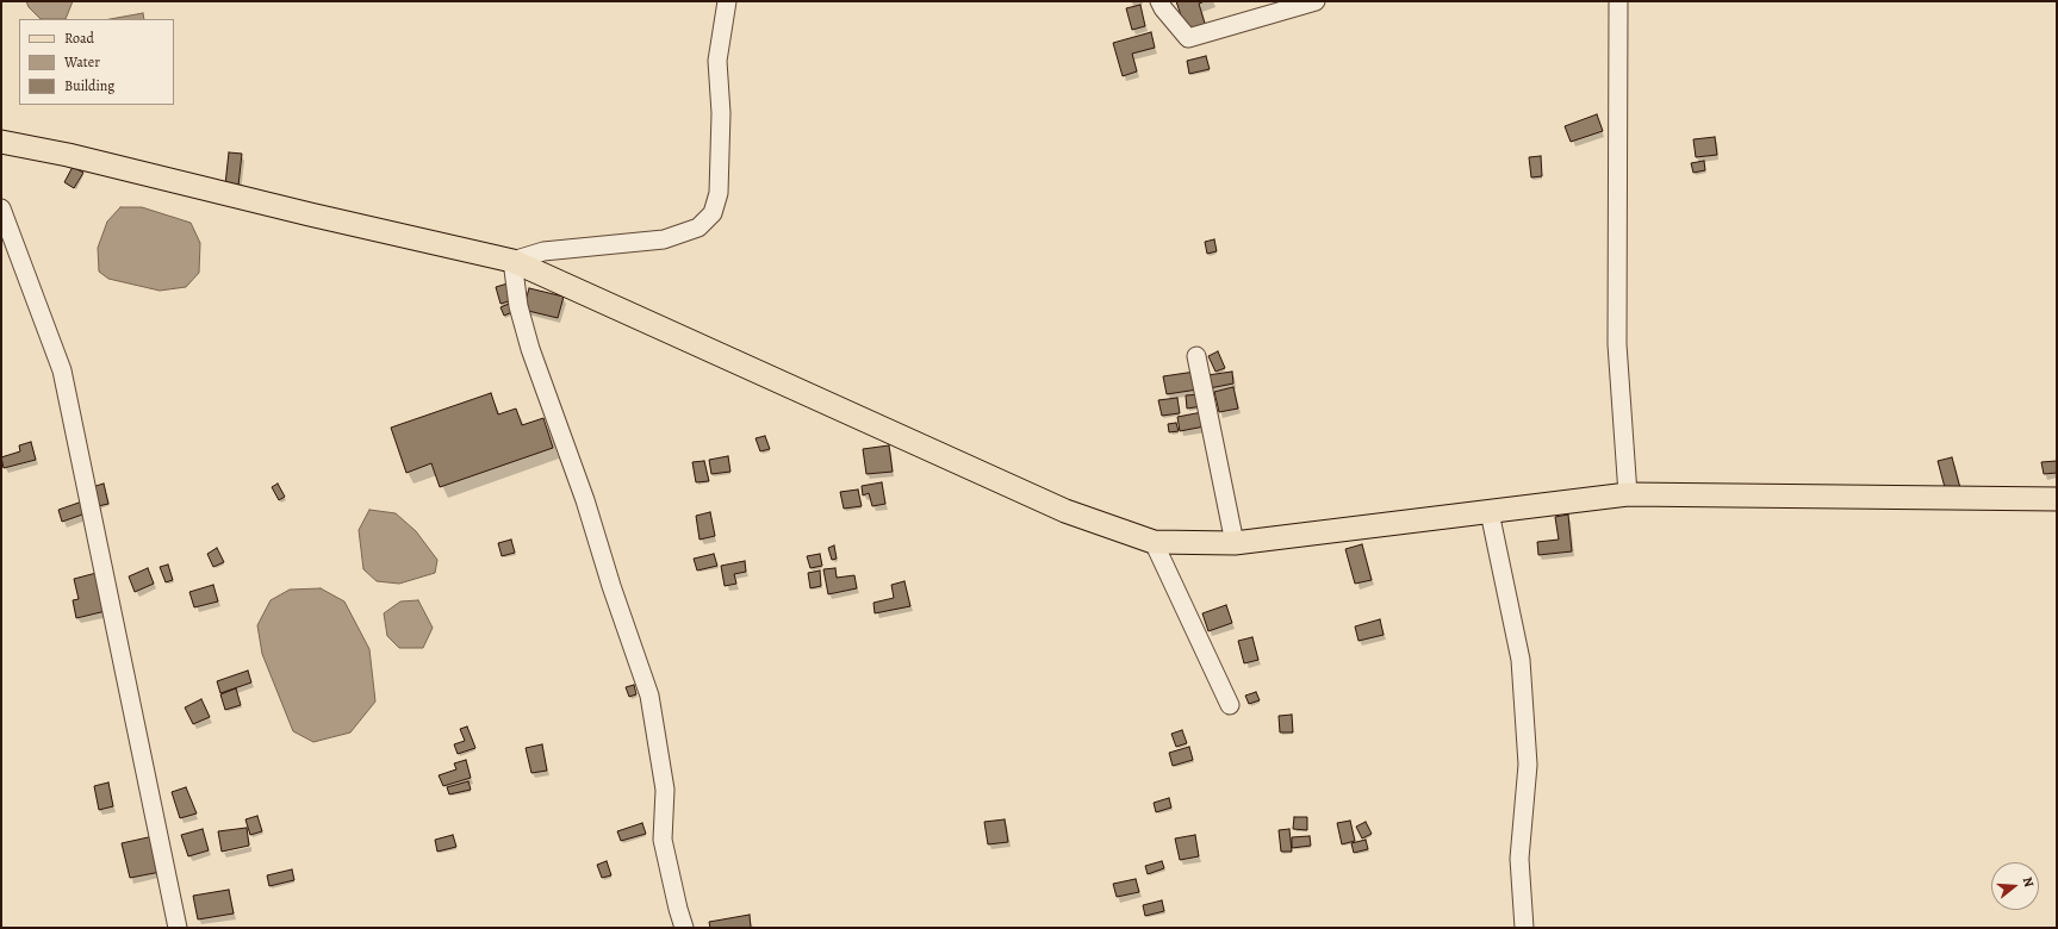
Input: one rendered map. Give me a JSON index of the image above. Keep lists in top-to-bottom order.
{
  "legend": ["Road", "Water", "Building"],
  "north": "right"
}
